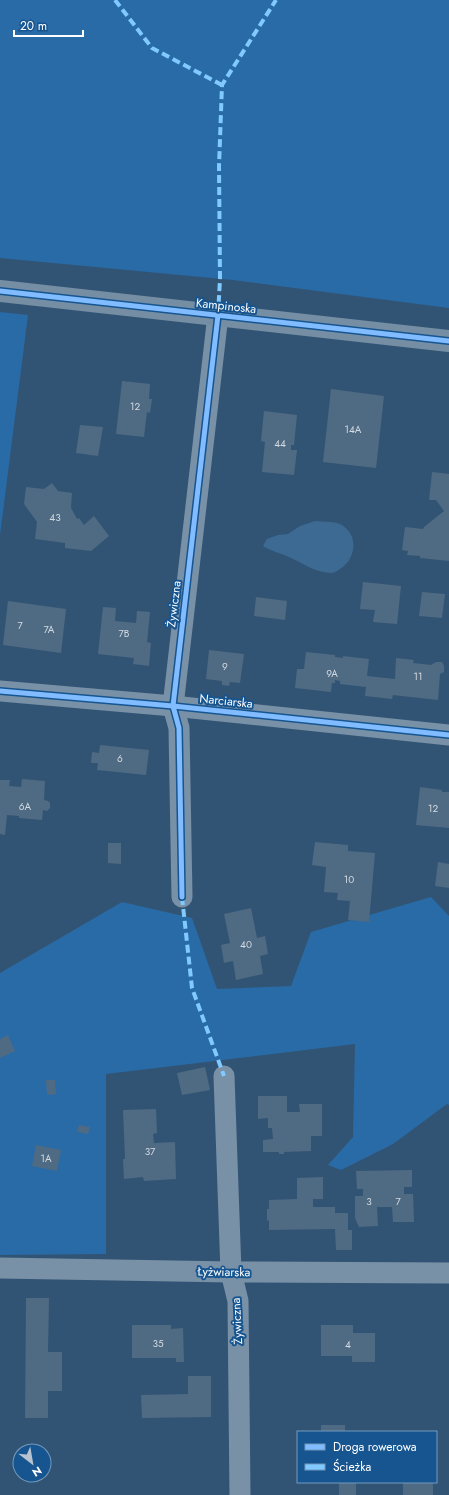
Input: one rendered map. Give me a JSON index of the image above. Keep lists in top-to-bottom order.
{
  "streets": {
    "main road": ["Kampinoska"],
    "street": ["Żywiczna", "Narciarska", "Łyżwiarska"]
  },
  "crossings": [
    ["Kampinoska", "Żywiczna"],
    ["Żywiczna", "Narciarska"],
    ["Żywiczna", "Łyżwiarska"]
  ],
  "house_numbers": [
    "12",
    "14A",
    "44",
    "43",
    "7",
    "7A",
    "7B",
    "9",
    "9A",
    "11",
    "6",
    "6A",
    "12",
    "10",
    "40",
    "37",
    "1A",
    "3",
    "7",
    "35",
    "4"
  ],
  "legend": ["Droga rowerowa", "Ścieżka"],
  "scale_bar": "20 m",
  "north": "bottom right"
}
